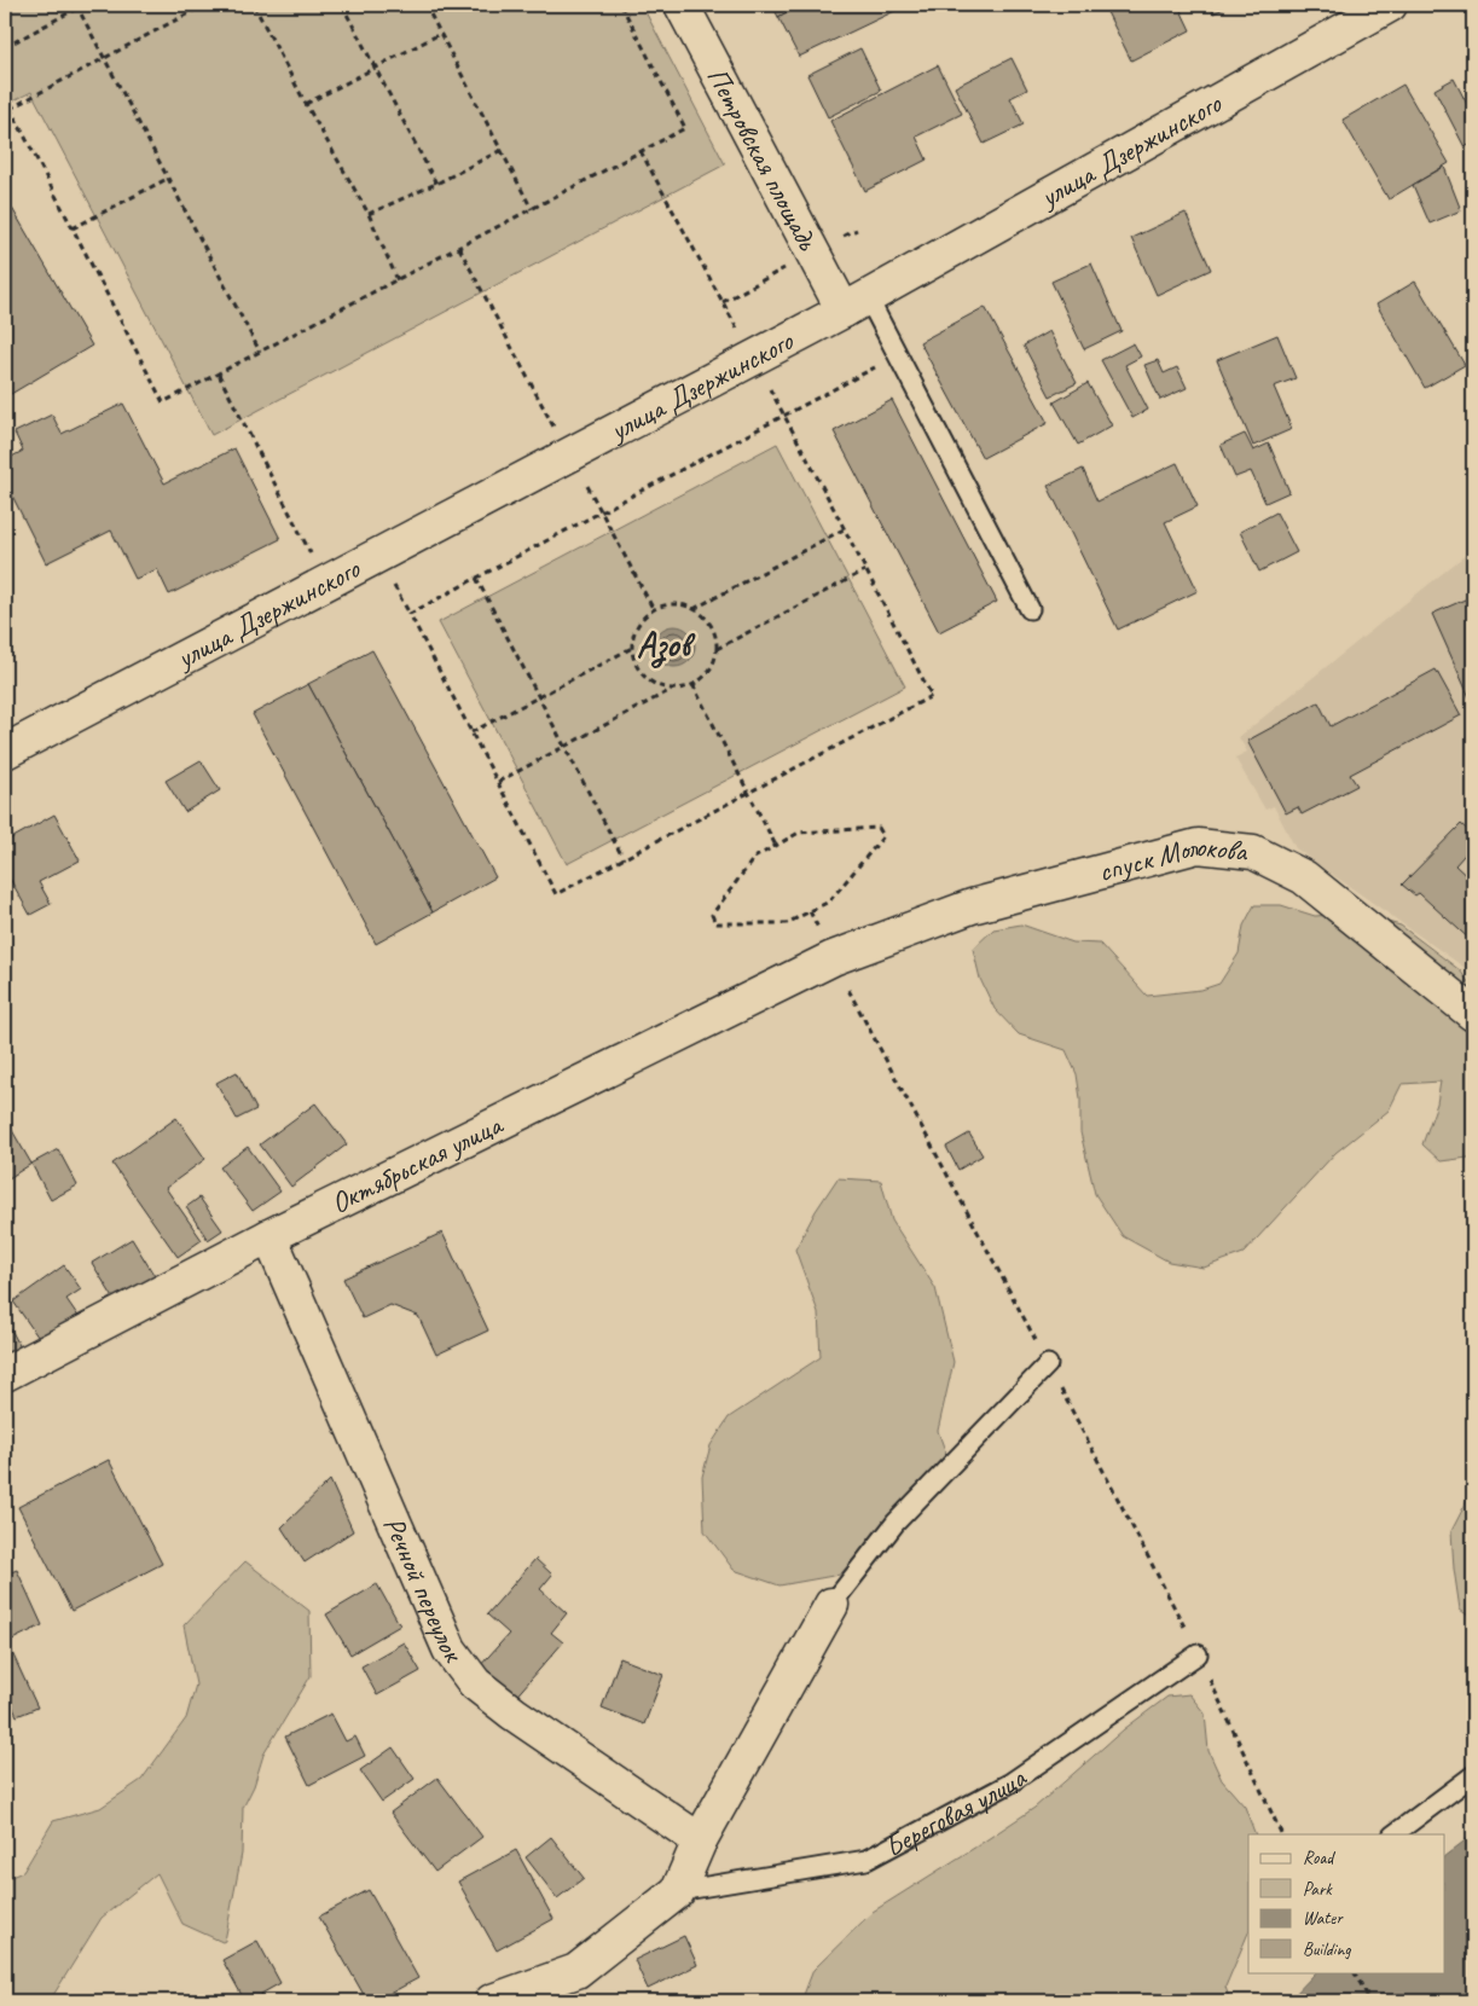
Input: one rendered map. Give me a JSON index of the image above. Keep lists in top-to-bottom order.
{
  "streets": {
    "street": [
      "улица Дзержинского",
      "Петровская площадь",
      "спуск Молокова",
      "Октябрьская улица",
      "Речной переулок",
      "Береговая улица"
    ]
  },
  "crossings": [
    ["улица Дзержинского", "Петровская площадь"],
    ["спуск Молокова", "Октябрьская улица"],
    ["Октябрьская улица", "Речной переулок"],
    ["Речной переулок", "Береговая улица"]
  ],
  "districts": ["Азов"],
  "legend": [
    "Road",
    "Park",
    "Water",
    "Building"
  ]
}
